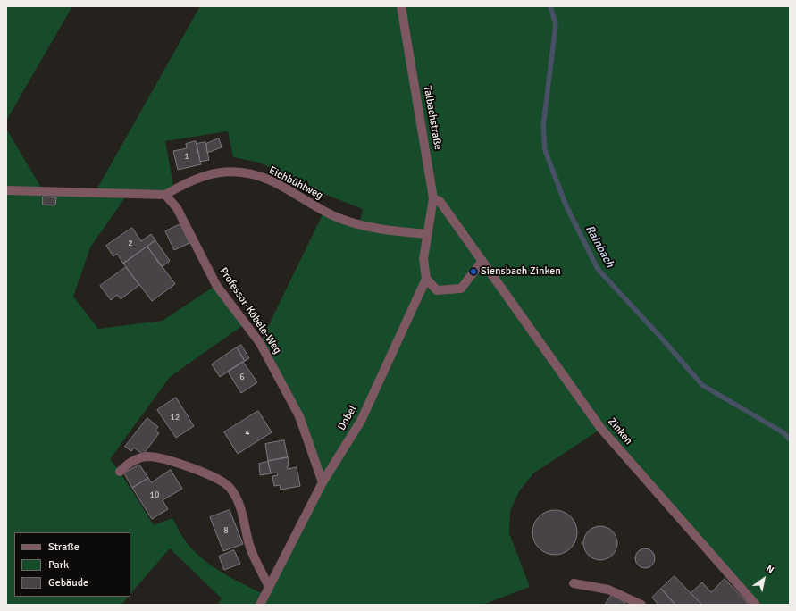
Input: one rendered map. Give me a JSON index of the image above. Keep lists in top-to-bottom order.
{
  "streets": {
    "street": [
      "Talbachstraße",
      "Eichbühlweg",
      "Professor-Köbele-Weg",
      "Dobel",
      "Zinken"
    ]
  },
  "crossings": [
    ["Talbachstraße", "Eichbühlweg"],
    ["Talbachstraße", "Zinken"],
    ["Eichbühlweg", "Professor-Köbele-Weg"],
    ["Professor-Köbele-Weg", "Dobel"]
  ],
  "water": ["Rainbach"],
  "places": ["Siensbach Zinken"],
  "house_numbers": [
    "1",
    "2",
    "6",
    "12",
    "4",
    "10",
    "8"
  ],
  "legend": ["Straße", "Park", "Gebäude"],
  "north": "top right"
}
